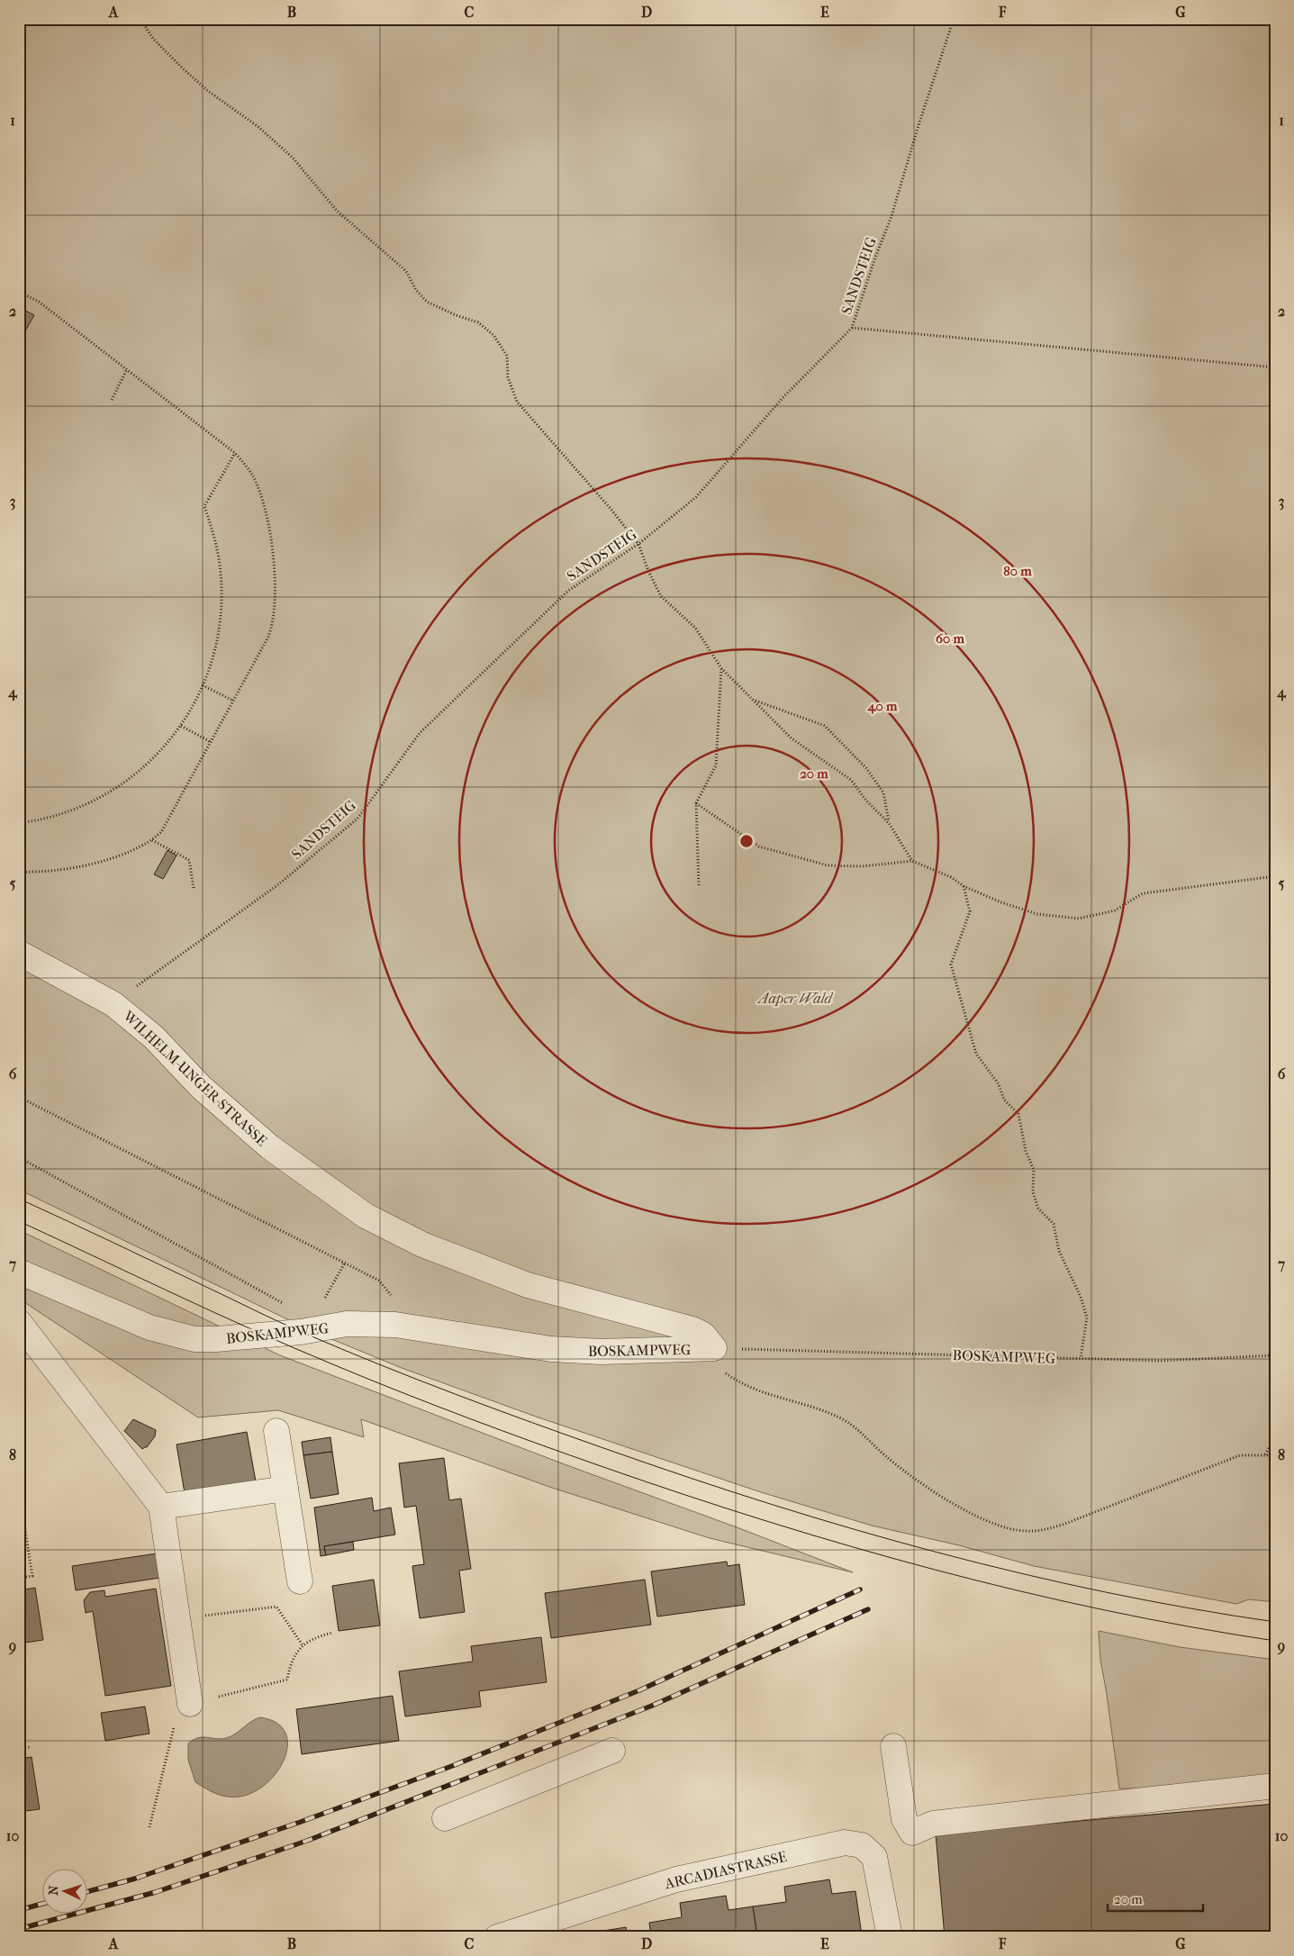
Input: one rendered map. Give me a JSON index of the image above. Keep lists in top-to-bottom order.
{
  "streets": {
    "street": ["WILHELM-UNGER-STRASSE", "BOSKAMPWEG", "ARCADIASTRASSE"],
    "path": ["SANDSTEIG"]
  },
  "crossings": [
    ["SANDSTEIG", "WILHELM-UNGER-STRASSE"],
    ["WILHELM-UNGER-STRASSE", "BOSKAMPWEG"]
  ],
  "parks": ["Aaper Wald"],
  "scale_bar": "20 m",
  "north": "left",
  "grid": {
    "columns": [
      "A",
      "B",
      "C",
      "D",
      "E",
      "F",
      "G"
    ],
    "rows": [
      "1",
      "2",
      "3",
      "4",
      "5",
      "6",
      "7",
      "8",
      "9",
      "10"
    ]
  },
  "rings": [
    "80 m",
    "60 m",
    "40 m",
    "20 m"
  ]
}
